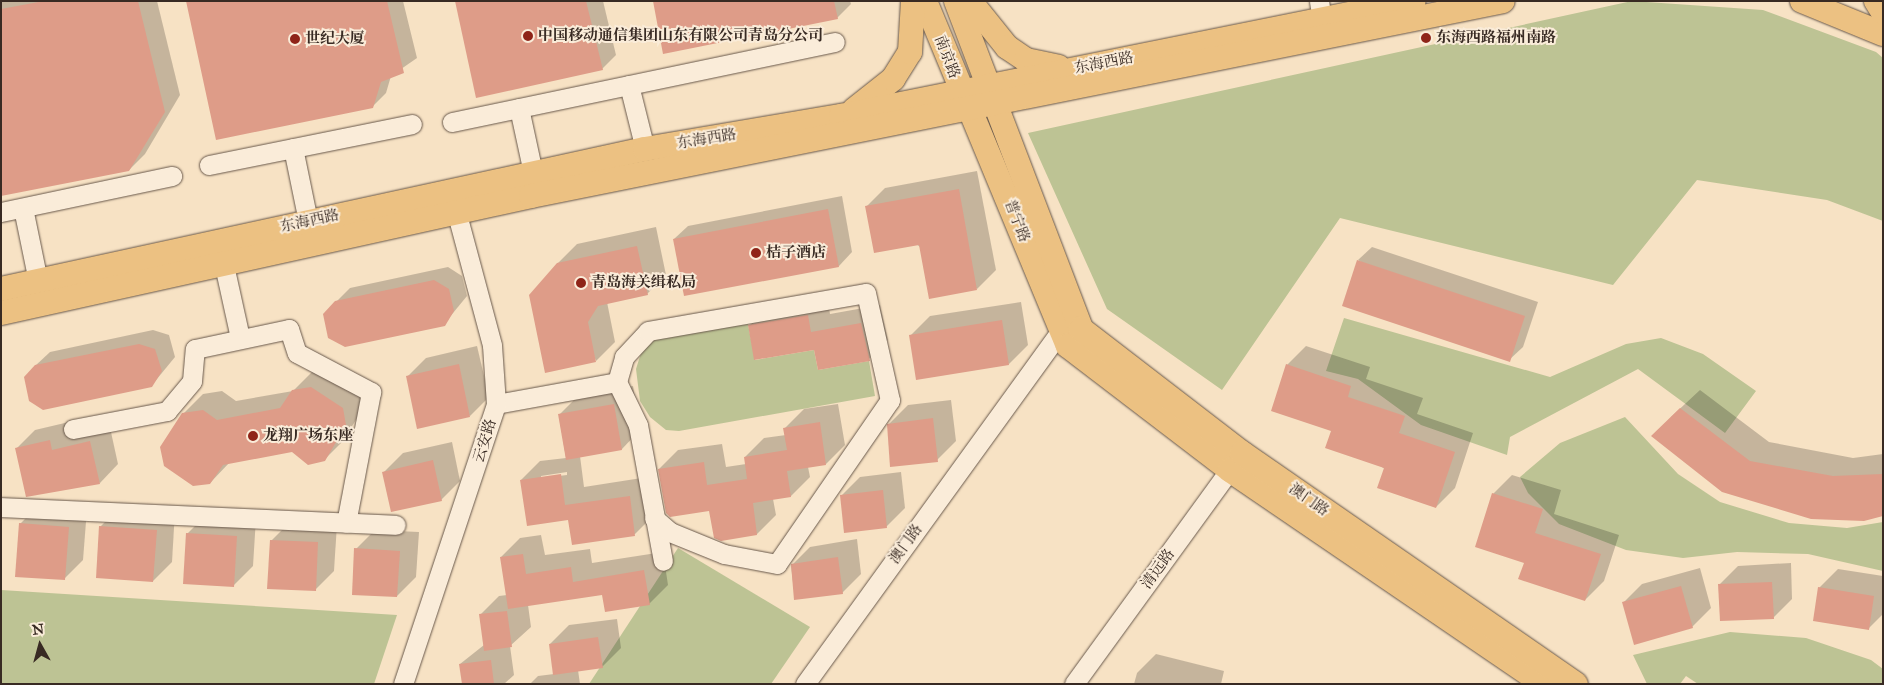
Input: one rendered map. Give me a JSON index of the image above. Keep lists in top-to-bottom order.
{
  "streets": {
    "main road": [
      "南京路",
      "东海西路",
      "普宁路",
      "澳门路"
    ],
    "street": ["云安路", "清远路"]
  },
  "crossings": [
    ["南京路", "东海西路"],
    ["南京路", "普宁路"],
    ["东海西路", "普宁路"],
    ["东海西路", "云安路"],
    ["普宁路", "澳门路"],
    ["澳门路", "清远路"]
  ],
  "places": [
    "中国移动通信集团山东有限公司青岛分公司",
    "东海西路福州南路",
    "世纪大厦",
    "桔子酒店",
    "青岛海关缉私局",
    "龙翔广场东座"
  ],
  "north": "top"
}
